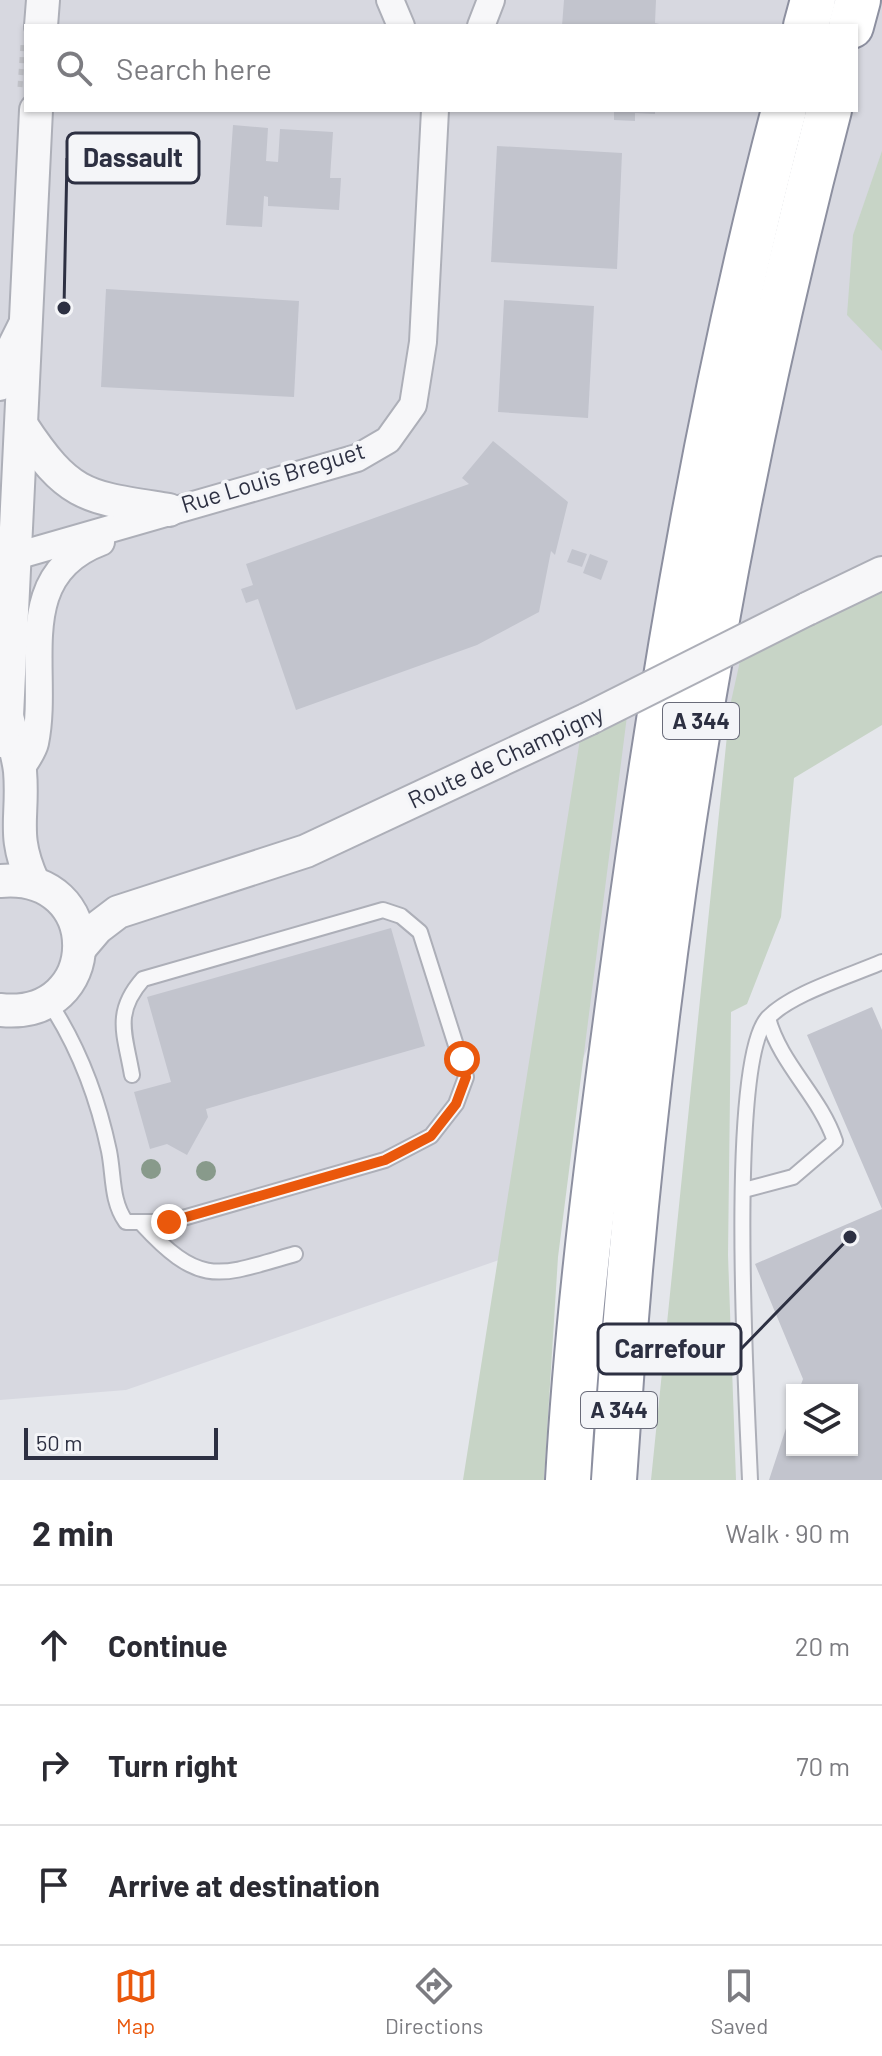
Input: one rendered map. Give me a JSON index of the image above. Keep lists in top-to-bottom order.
{
  "streets": {
    "highway": ["A 344"],
    "street": ["Rue Louis Breguet", "Route de Champigny"]
  },
  "places": ["Dassault", "Carrefour"],
  "scale_bar": "50 m",
  "page": {
    "search": "Search here",
    "scale": "50 m",
    "heading": ["2 min", "Walk · 90 m"],
    "list": [
      ["Continue", "20 m"],
      ["Turn right", "70 m"],
      "Arrive at destination"
    ],
    "nav": ["Map", "Directions", "Saved"]
  }
}
